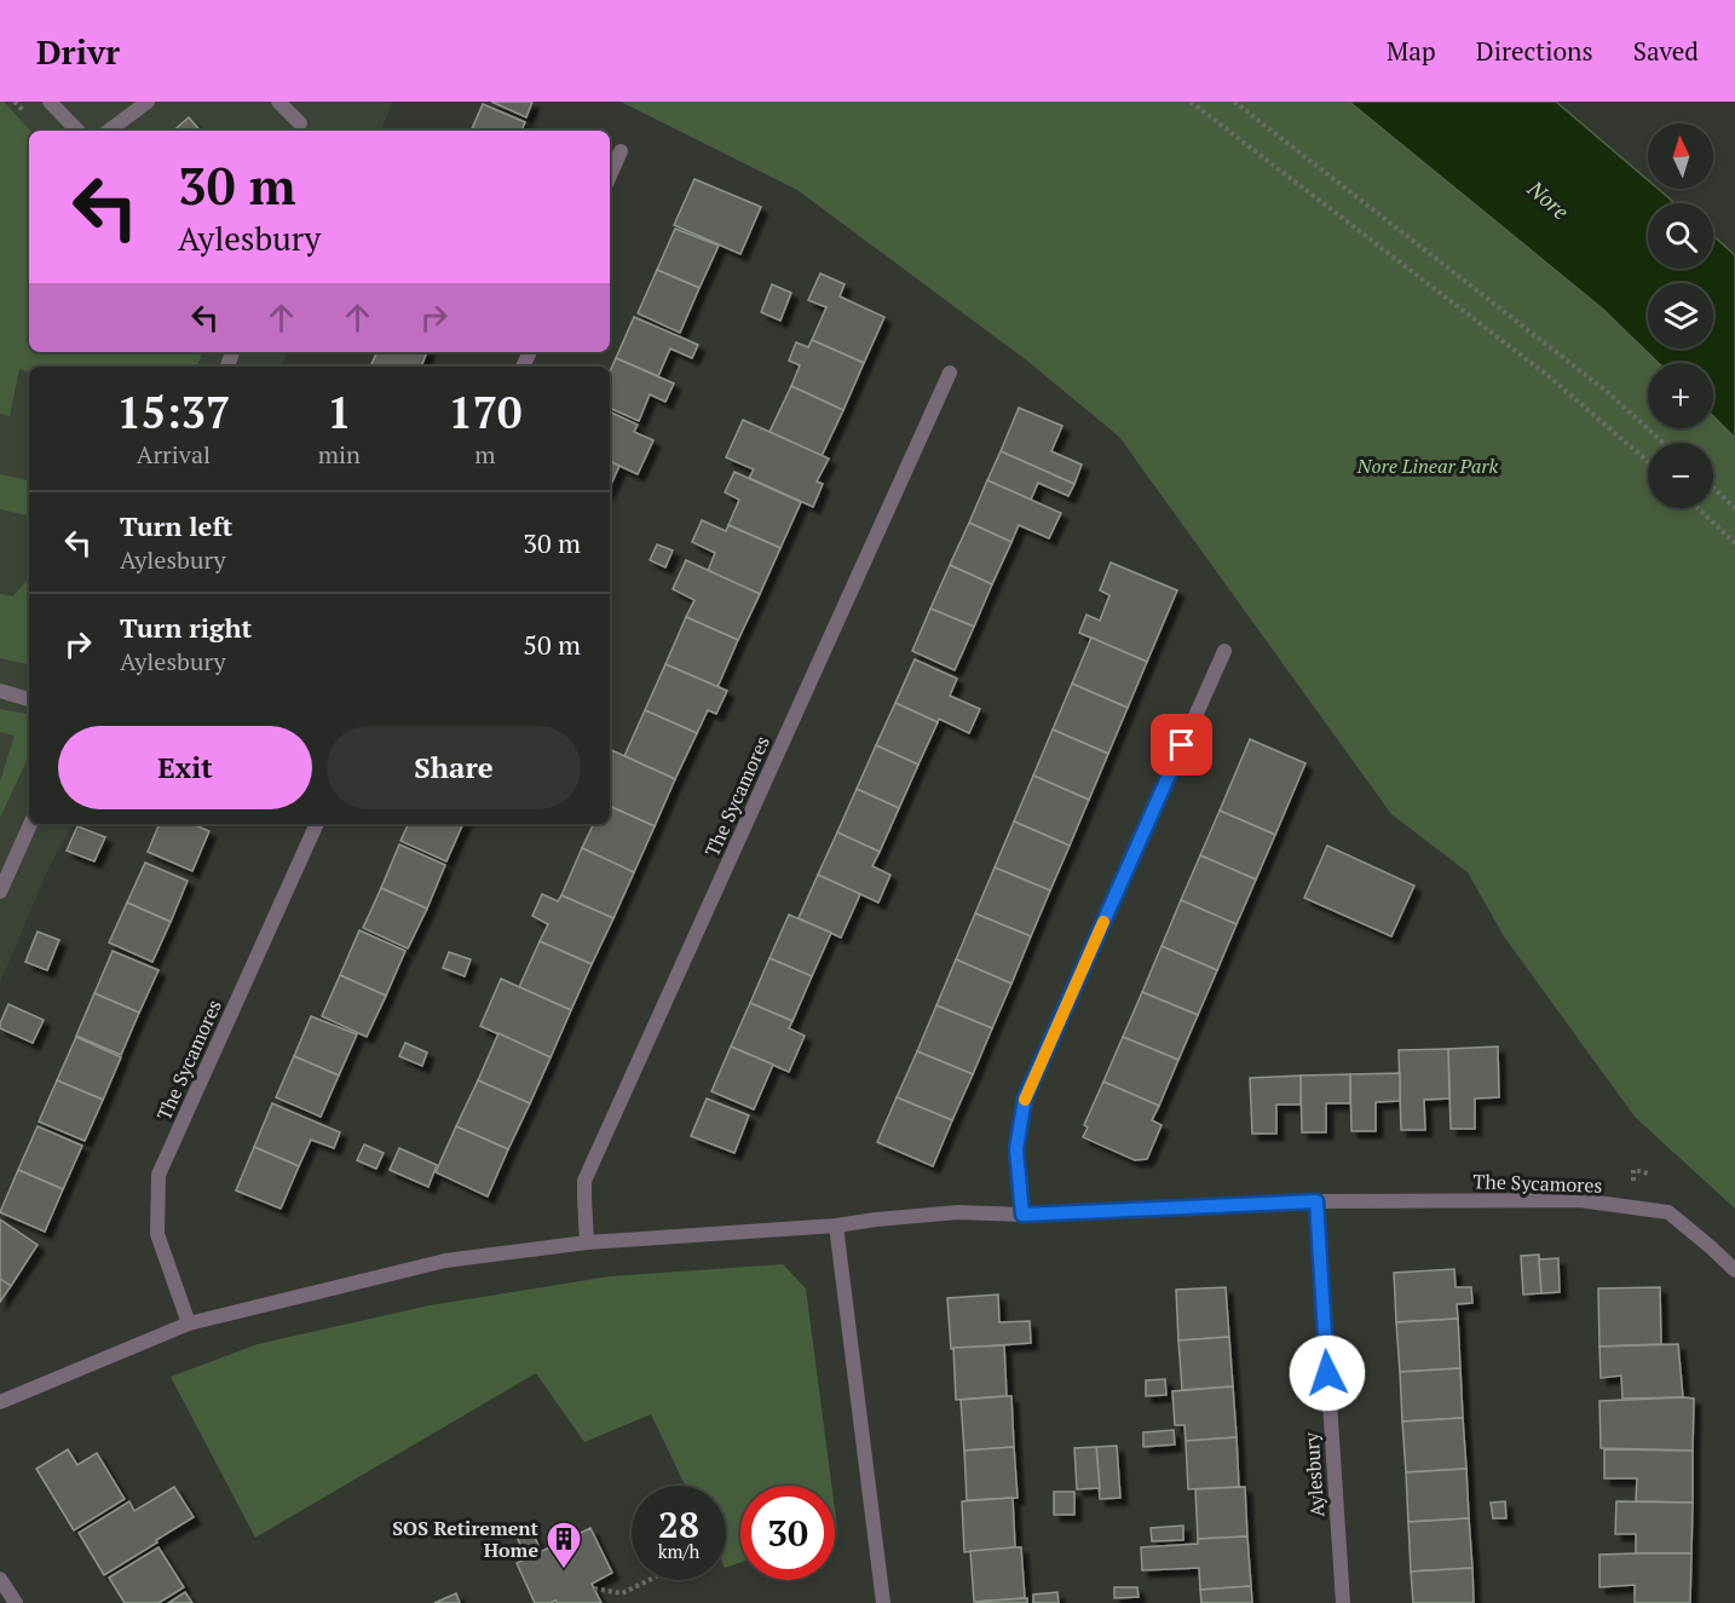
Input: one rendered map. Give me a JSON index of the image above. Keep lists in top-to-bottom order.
{
  "streets": {
    "street": ["The Sycamores", "Aylesbury"]
  },
  "crossings": [
    ["The Sycamores", "Aylesbury"]
  ],
  "water": ["Nore"],
  "parks": ["Nore Linear Park"],
  "places": {
    "building": ["SOS Retirement Home"]
  },
  "north": "top",
  "page": {
    "header": "Drivr",
    "nav": ["Map", "Directions", "Saved"],
    "map_buttons": ["+", "−"],
    "turn": ["30 m", "Aylesbury"],
    "eta": [
      "15:37",
      "Arrival",
      "1",
      "min",
      "170",
      "m"
    ],
    "list": [
      {
        "name": "Turn left",
        "note": "Aylesbury",
        "value": "30 m"
      },
      {
        "name": "Turn right",
        "note": "Aylesbury",
        "value": "50 m"
      }
    ],
    "buttons": ["Exit", "Share"],
    "speed": "28 km/h",
    "limit": "30"
  }
}
